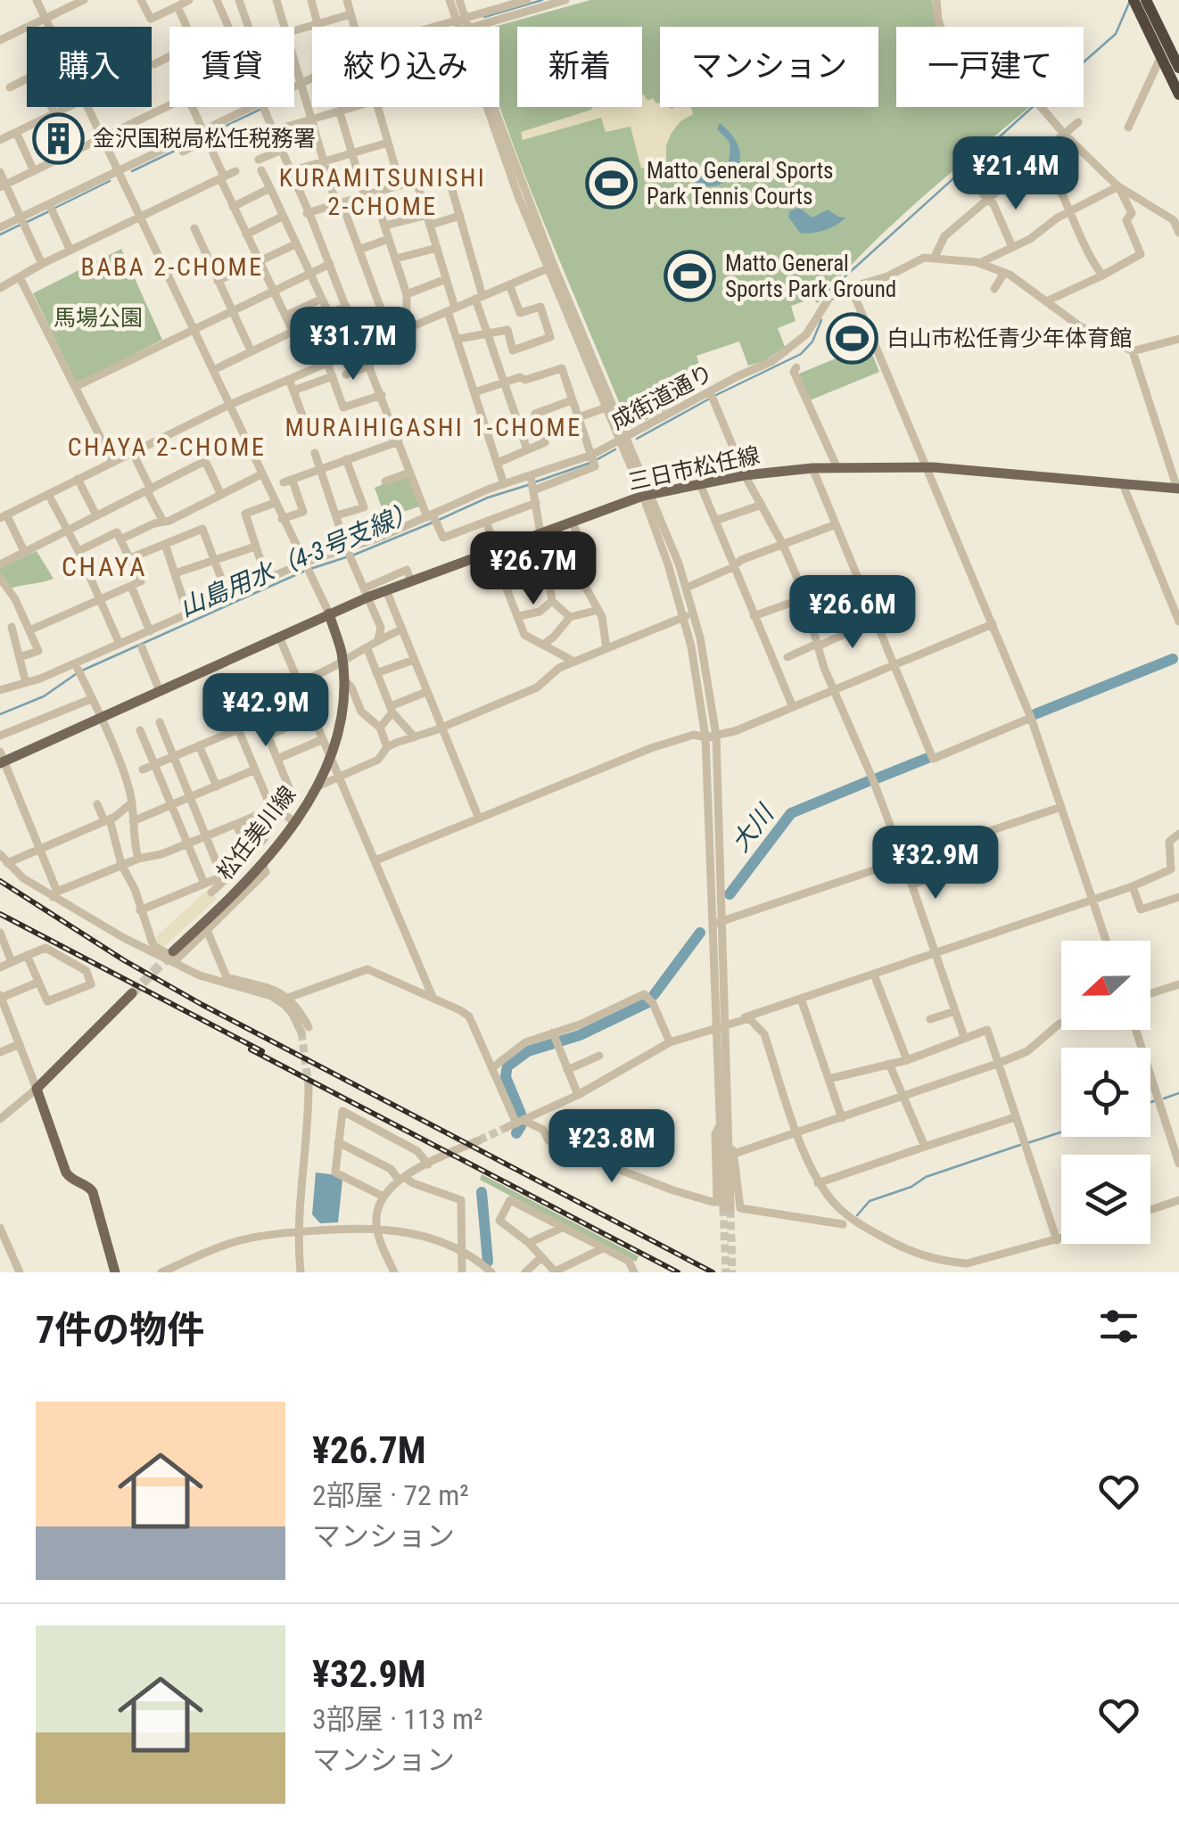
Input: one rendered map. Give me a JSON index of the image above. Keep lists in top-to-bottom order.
{
  "streets": {
    "main road": ["三日市松任線", "松任美川線"],
    "street": ["成街道通り"]
  },
  "crossings": [
    ["三日市松任線", "松任美川線"]
  ],
  "districts": [
    "KURAMITSUNISHI 2-CHOME",
    "BABA 2-CHOME",
    "MURAIHIGASHI 1-CHOME",
    "CHAYA 2-CHOME",
    "CHAYA"
  ],
  "water": ["山島用水（4-3号支線）", "大川"],
  "parks": ["馬場公園"],
  "places": {
    "building": ["金沢国税局松任税務署"],
    "sports": ["Matto General Sports Park Tennis Courts", "Matto General Sports Park Ground", "白山市松任青少年体育館"]
  },
  "north": "left",
  "page": {
    "chip": [
      "購入",
      "賃貸",
      "絞り込み",
      "新着",
      "マンション",
      "一戸建て"
    ],
    "price": [
      "¥21.4M",
      "¥31.7M",
      "¥26.7M",
      "¥26.6M",
      "¥42.9M",
      "¥32.9M",
      "¥23.8M"
    ],
    "heading": "7件の物件",
    "list": [
      {
        "name": "¥26.7M",
        "note": "2部屋 · 72 m² · マンション"
      },
      {
        "name": "¥32.9M",
        "note": "3部屋 · 113 m² · マンション"
      }
    ]
  }
}
